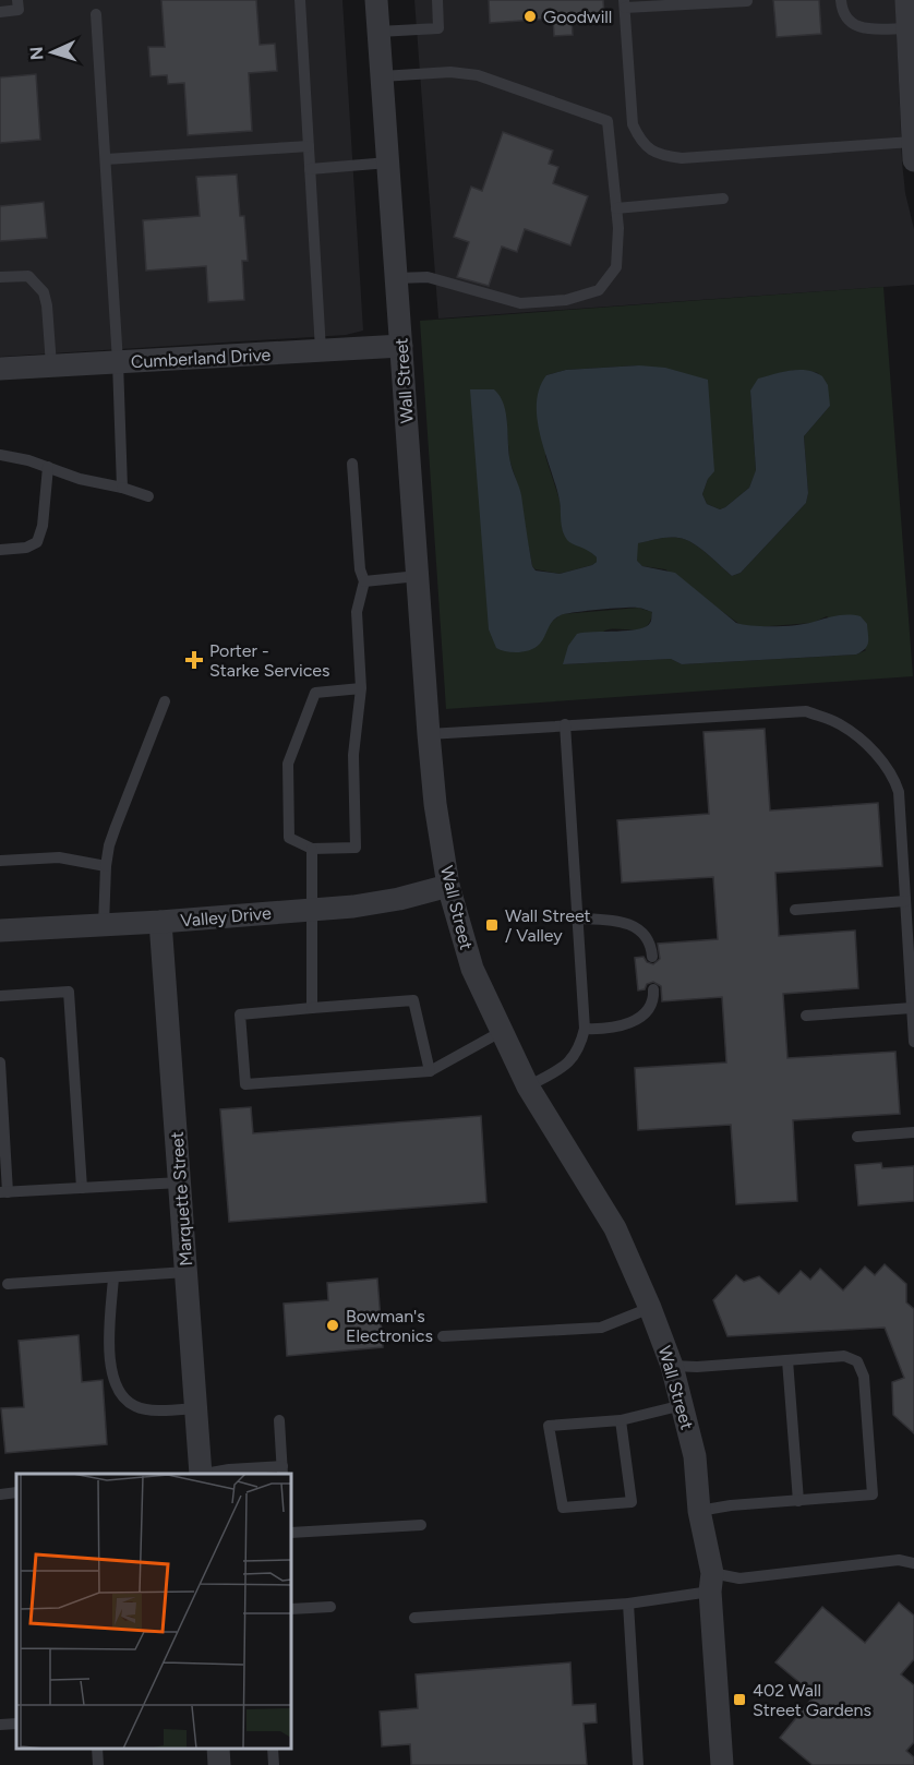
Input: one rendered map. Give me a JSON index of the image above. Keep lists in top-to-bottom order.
{
  "streets": {
    "street": [
      "Cumberland Drive",
      "Wall Street",
      "Valley Drive",
      "Marquette Street"
    ]
  },
  "crossings": [
    ["Cumberland Drive", "Wall Street"],
    ["Wall Street", "Valley Drive"],
    ["Valley Drive", "Marquette Street"]
  ],
  "places": {
    "other": ["Goodwill", "Bowman's Electronics"],
    "health": ["Porter - Starke Services"],
    "transit": ["Wall Street / Valley", "402 Wall Street Gardens"]
  },
  "north": "left"
}
